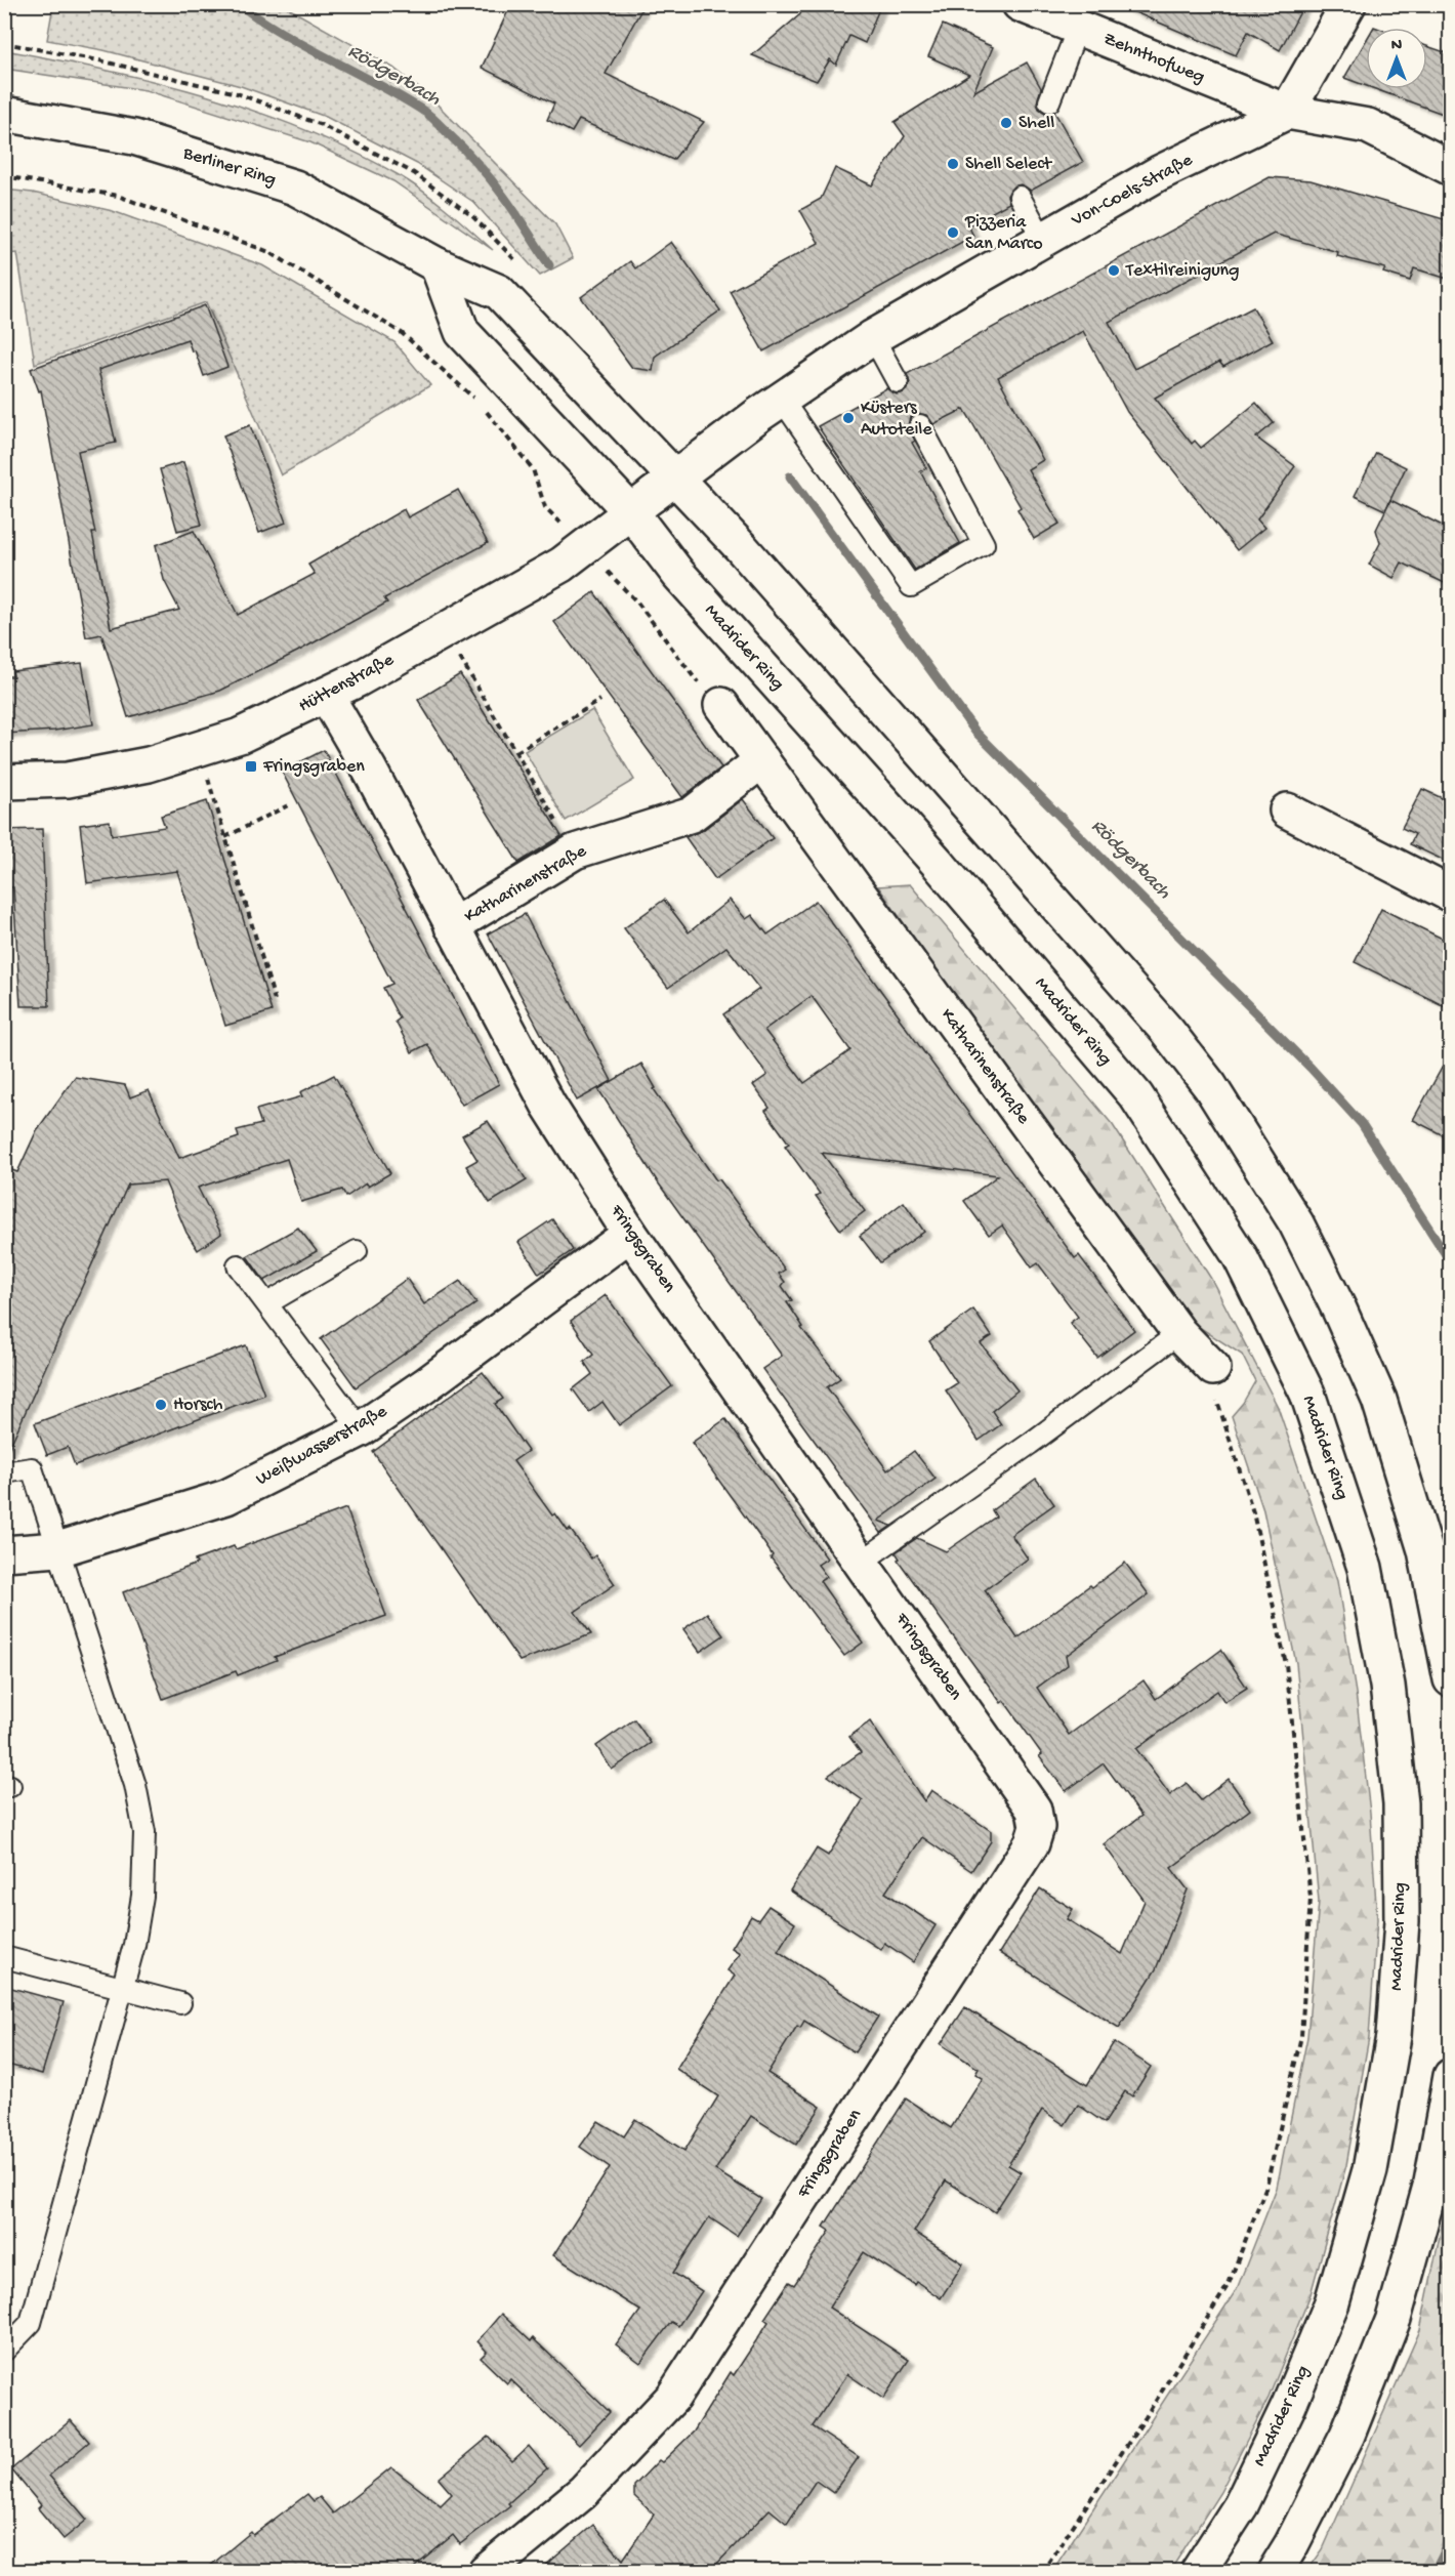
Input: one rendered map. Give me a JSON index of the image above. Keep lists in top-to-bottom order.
{
  "streets": {
    "main road": [
      "Zehnthofweg",
      "Berliner Ring",
      "Von-Coels-Straße",
      "Madrider Ring",
      "Hüttenstraße",
      "Katharinenstraße",
      "Fringsgraben",
      "Weißwasserstraße"
    ]
  },
  "crossings": [
    ["Zehnthofweg", "Von-Coels-Straße"],
    ["Berliner Ring", "Von-Coels-Straße"],
    ["Berliner Ring", "Madrider Ring"],
    ["Berliner Ring", "Hüttenstraße"],
    ["Von-Coels-Straße", "Madrider Ring"],
    ["Von-Coels-Straße", "Hüttenstraße"],
    ["Madrider Ring", "Hüttenstraße"],
    ["Hüttenstraße", "Fringsgraben"],
    ["Katharinenstraße", "Fringsgraben"],
    ["Fringsgraben", "Weißwasserstraße"]
  ],
  "water": ["Rödgerbach"],
  "places": {
    "other": [
      "Shell",
      "Shell Select",
      "Pizzeria San Marco",
      "Textilreinigung",
      "Küsters Autoteile",
      "Horsch"
    ],
    "transit": ["Fringsgraben"]
  },
  "north": "top"
}
